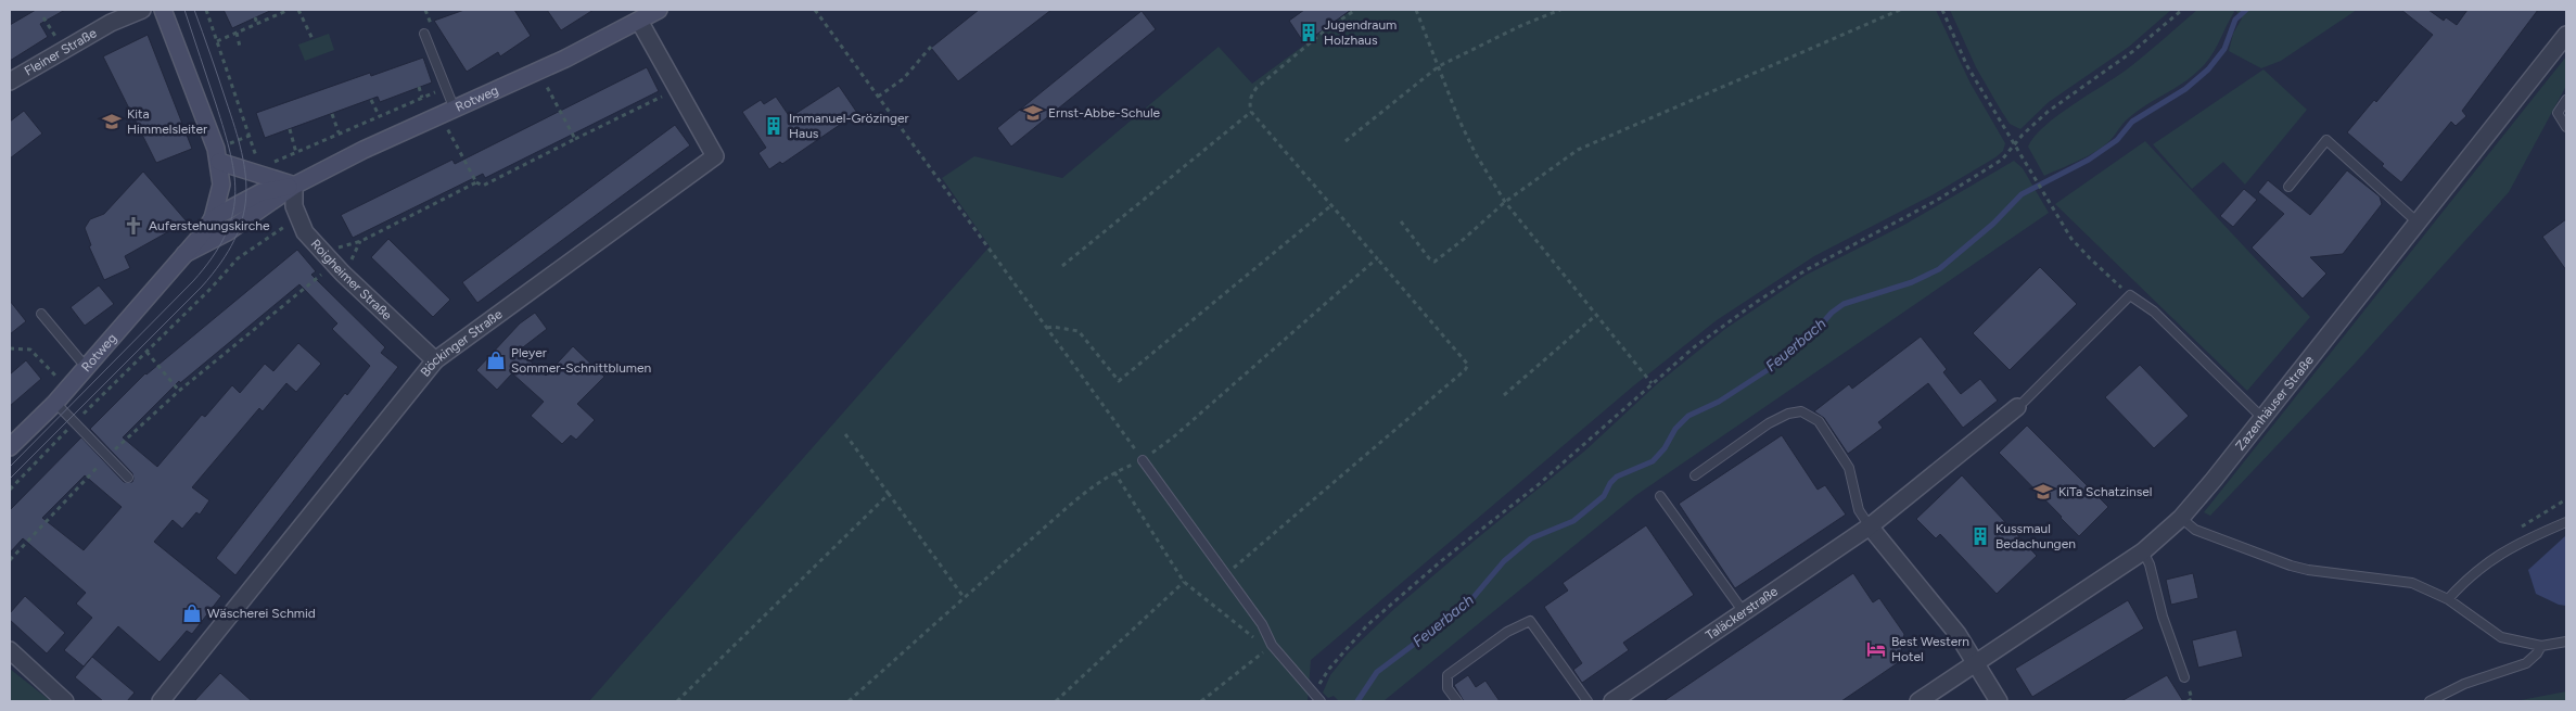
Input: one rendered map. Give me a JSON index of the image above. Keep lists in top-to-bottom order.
{
  "streets": {
    "main road": ["Rotweg"],
    "street": [
      "Fleiner Straße",
      "Roigheimer Straße",
      "Böckinger Straße",
      "Zazenhäuser Straße",
      "Taläckerstraße"
    ]
  },
  "crossings": [
    ["Rotweg", "Roigheimer Straße"],
    ["Rotweg", "Böckinger Straße"],
    ["Roigheimer Straße", "Böckinger Straße"]
  ],
  "water": ["Feuerbach"],
  "places": {
    "building": ["Jugendraum Holzhaus", "Immanuel-Grözinger Haus", "Kussmaul Bedachungen"],
    "school or university": ["Ernst-Abbe-Schule", "Kita Himmelsleiter", "KiTa Schatzinsel"],
    "church": ["Auferstehungskirche"],
    "shop": ["Pleyer Sommer-Schnittblumen", "Wäscherei Schmid"],
    "hotel": ["Best Western Hotel"]
  }
}
